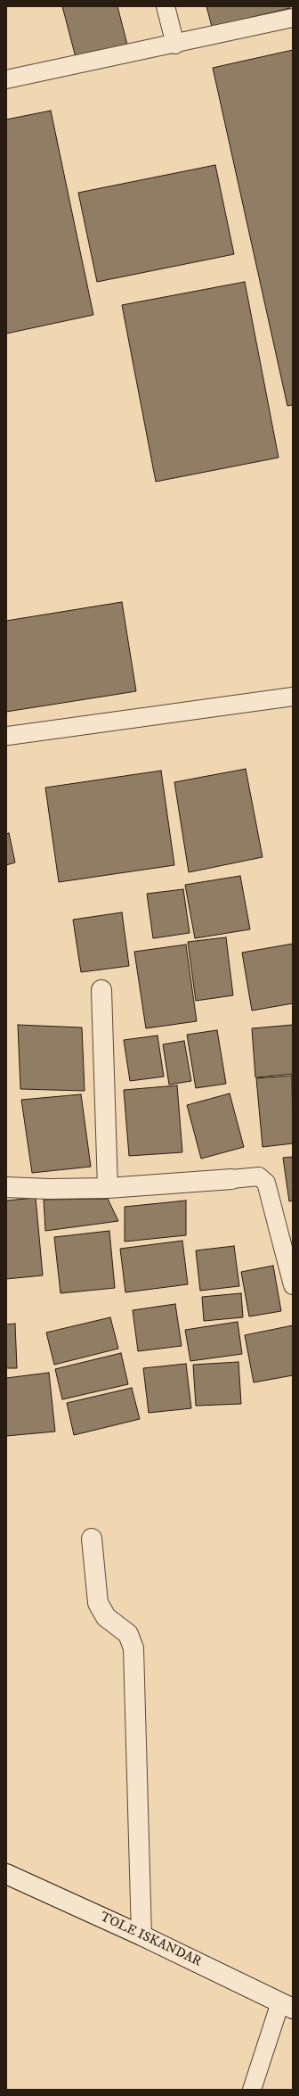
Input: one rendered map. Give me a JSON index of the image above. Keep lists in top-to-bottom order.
{
  "streets": {
    "street": ["TOLE ISKANDAR"]
  }
}
